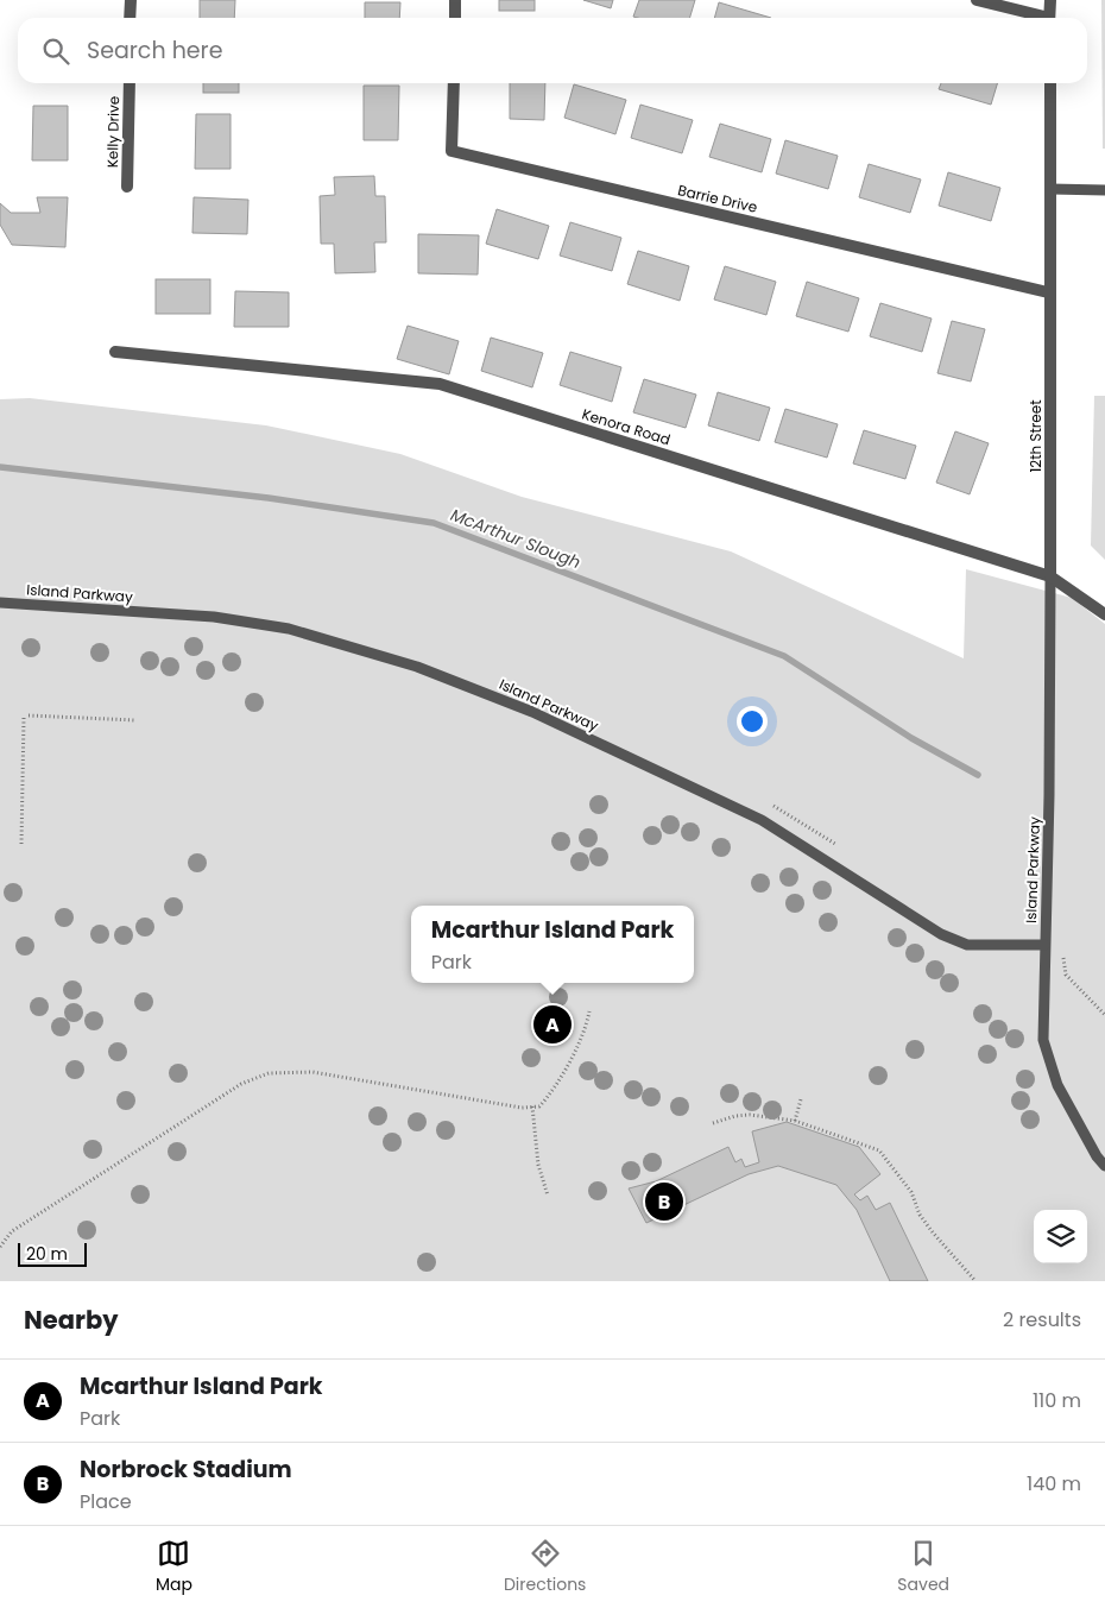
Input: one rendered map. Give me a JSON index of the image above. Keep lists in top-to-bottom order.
{
  "streets": {
    "street": [
      "Kelly Drive",
      "Barrie Drive",
      "Kenora Road",
      "12th Street"
    ],
    "lane": ["Island Parkway"]
  },
  "crossings": [
    ["Barrie Drive", "12th Street"],
    ["Kenora Road", "12th Street"],
    ["12th Street", "Island Parkway"]
  ],
  "water": ["McArthur Slough"],
  "scale_bar": "20 m",
  "page": {
    "search": "Search here",
    "popup": ["Mcarthur Island Park", "Park"],
    "pins": ["A", "B"],
    "scale": "20 m",
    "heading": ["Nearby", "2 results"],
    "list": [
      {
        "mark": "A",
        "name": "Mcarthur Island Park",
        "note": "Park",
        "value": "110 m"
      },
      {
        "mark": "B",
        "name": "Norbrock Stadium",
        "note": "Place",
        "value": "140 m"
      }
    ],
    "nav": ["Map", "Directions", "Saved"]
  }
}
